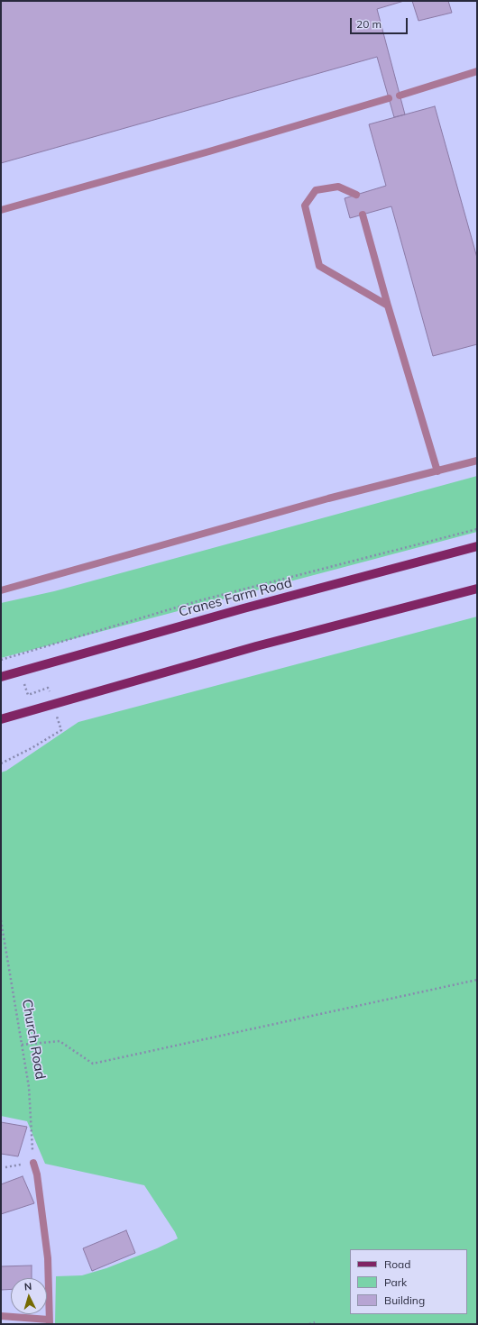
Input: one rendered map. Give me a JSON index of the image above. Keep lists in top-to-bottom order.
{
  "streets": {
    "main road": ["Cranes Farm Road"],
    "path": ["Church Road"]
  },
  "legend": ["Road", "Park", "Building"],
  "scale_bar": "20 m",
  "north": "top"
}
